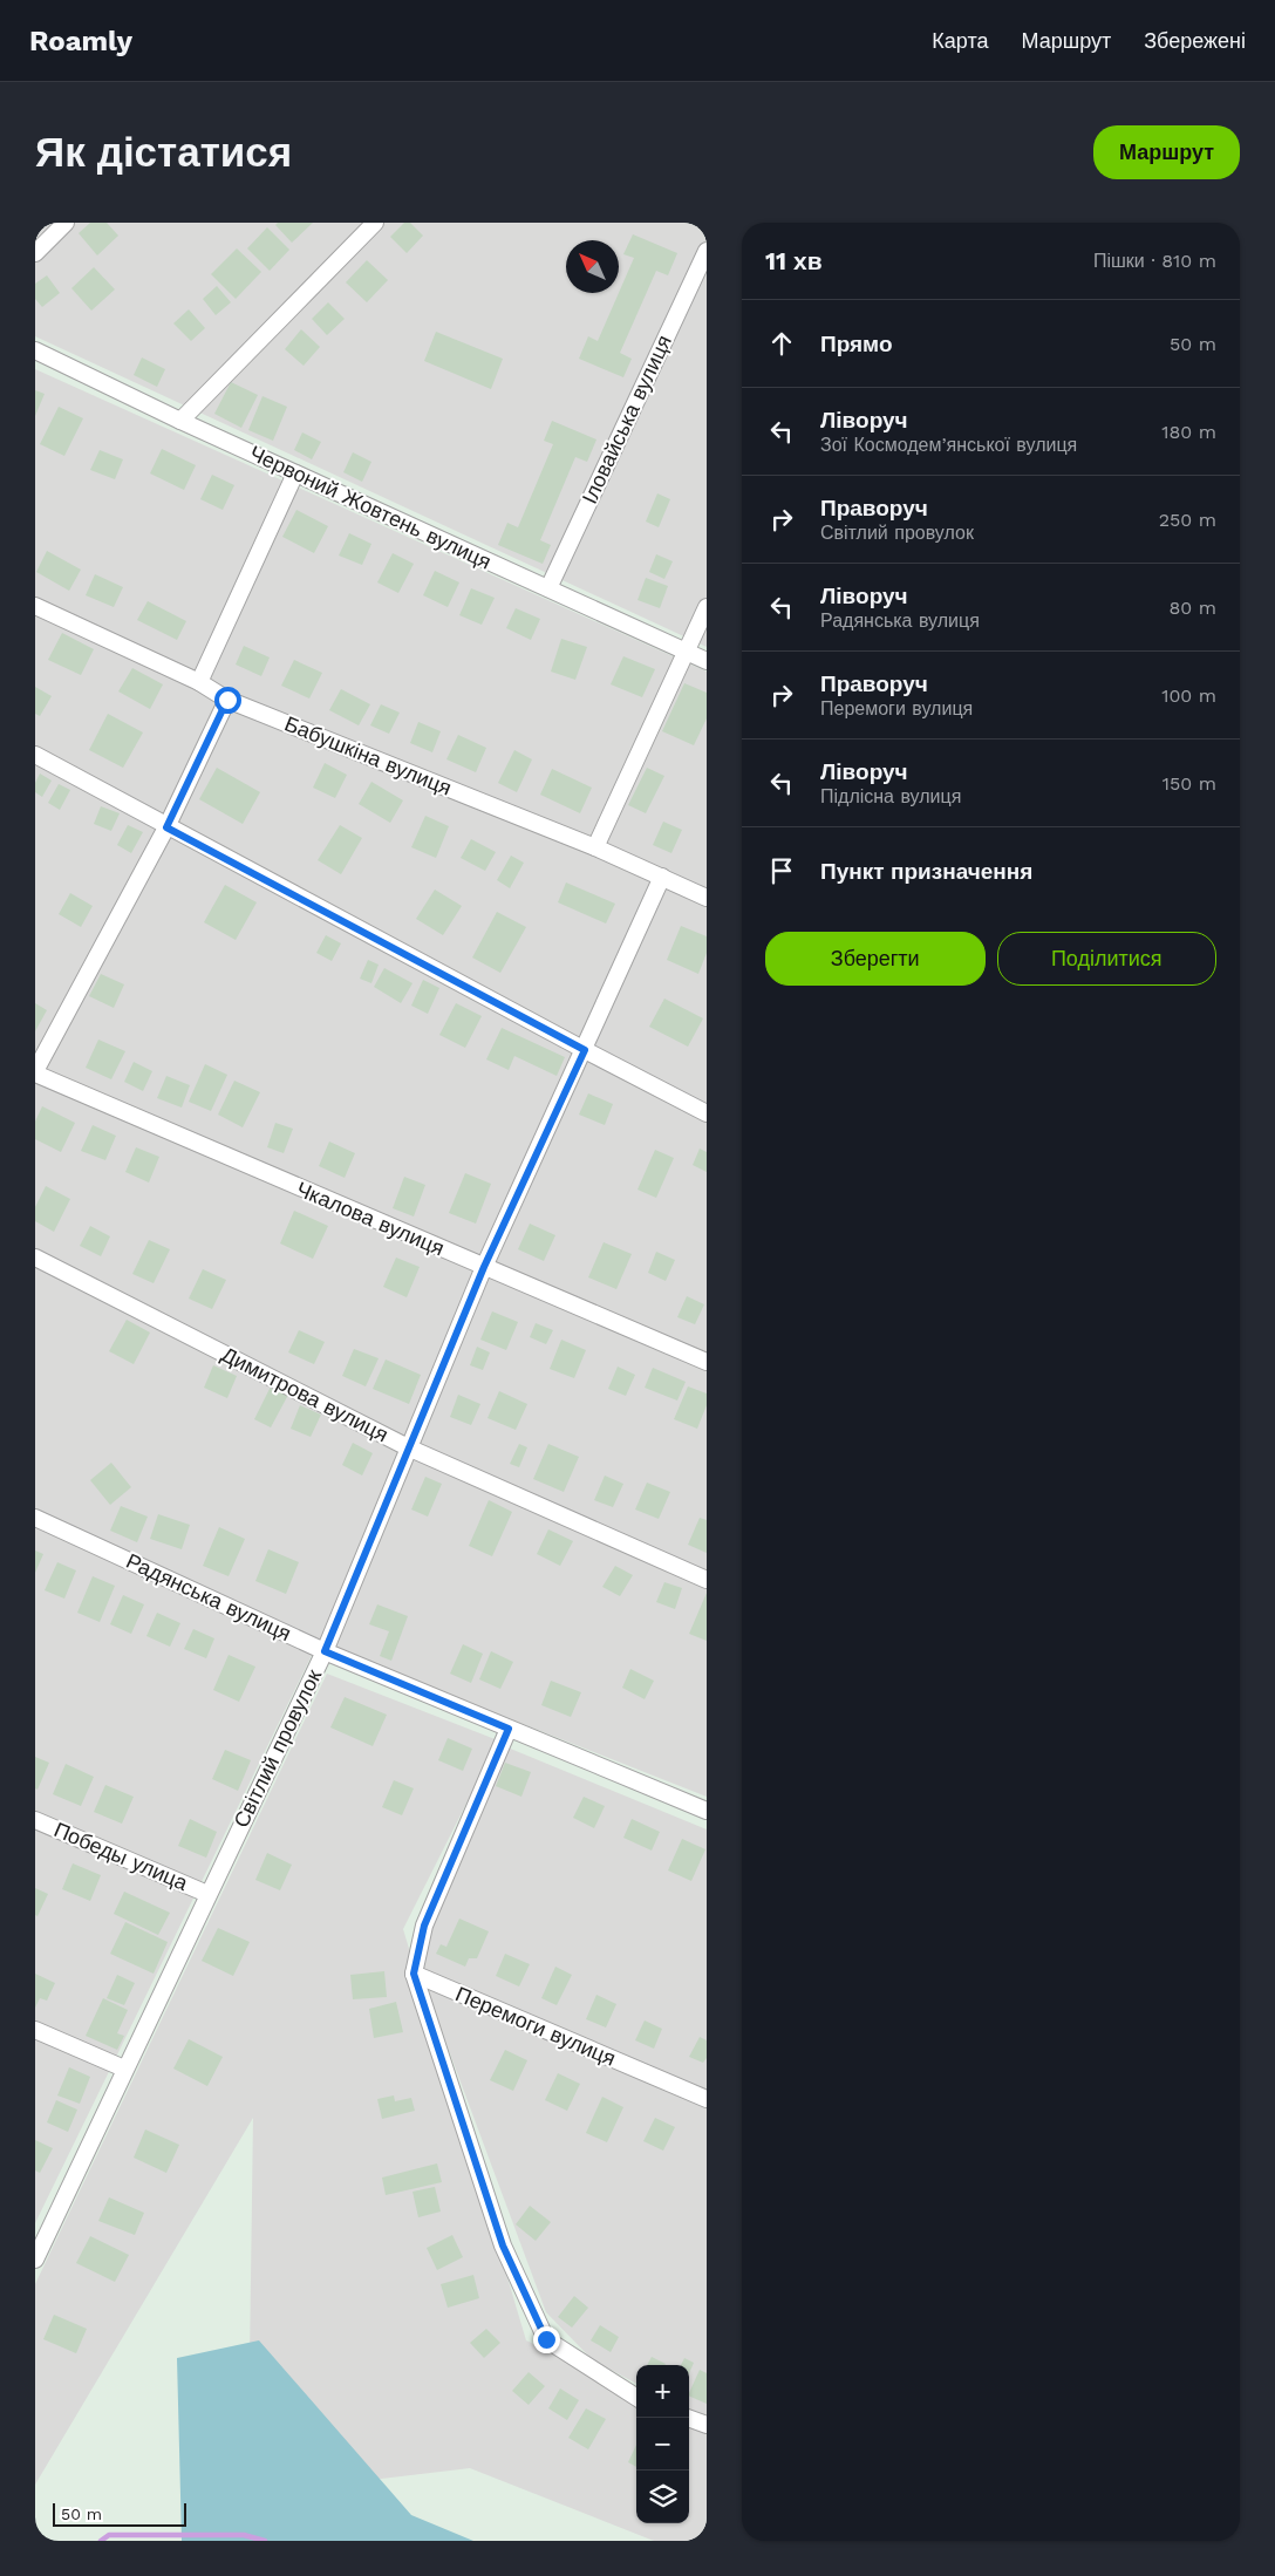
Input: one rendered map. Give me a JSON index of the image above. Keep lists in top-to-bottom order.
{
  "streets": {
    "street": [
      "Іловайська вулиця",
      "Червоний Жовтень вулиця",
      "Бабушкіна вулиця",
      "Чкалова вулиця",
      "Димитрова вулиця",
      "Радянська вулиця",
      "Світлий провулок",
      "Победы улица",
      "Перемоги вулиця"
    ]
  },
  "crossings": [
    ["Іловайська вулиця", "Червоний Жовтень вулиця"],
    ["Бабушкіна вулиця", "Світлий провулок"],
    ["Чкалова вулиця", "Світлий провулок"],
    ["Димитрова вулиця", "Світлий провулок"],
    ["Радянська вулиця", "Світлий провулок"],
    ["Світлий провулок", "Победы улица"]
  ],
  "scale_bar": "50 m",
  "north": "top left",
  "page": {
    "header": "Roamly",
    "nav": ["Карта", "Маршрут", "Збережені"],
    "buttons": [
      "Маршрут",
      ["Зберегти", "Поділитися"]
    ],
    "title": "Як дістатися",
    "heading": ["11 хв", "Пішки · 810 m"],
    "list": [
      ["Прямо", "50 m"],
      ["Ліворуч", "Зої Космодем’янської вулиця", "180 m"],
      ["Праворуч", "Світлий провулок", "250 m"],
      ["Ліворуч", "Радянська вулиця", "80 m"],
      ["Праворуч", "Перемоги вулиця", "100 m"],
      ["Ліворуч", "Підлісна вулиця", "150 m"],
      "Пункт призначення"
    ],
    "map_buttons": ["+", "−"],
    "scale": "50 m"
  }
}
